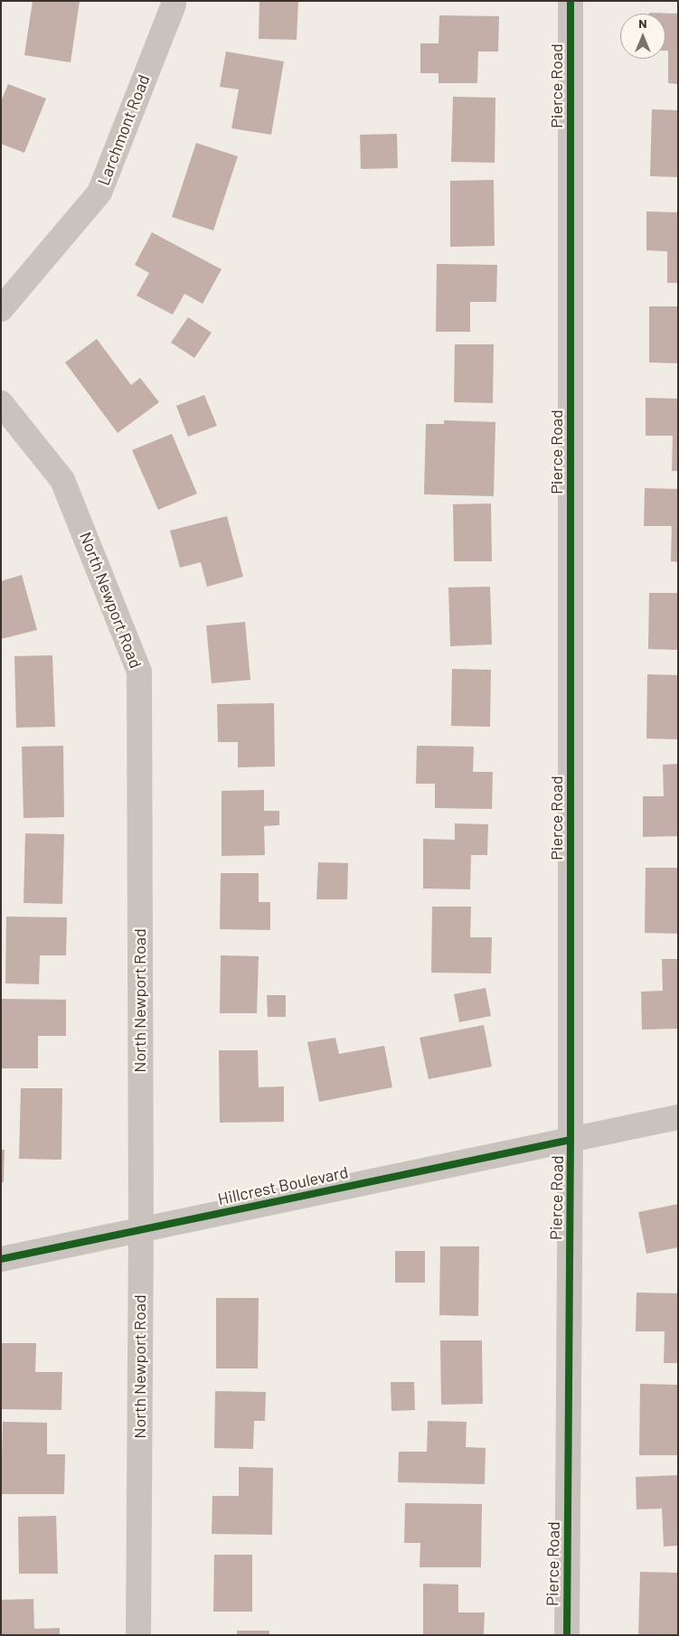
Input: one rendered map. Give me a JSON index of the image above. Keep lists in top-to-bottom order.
{
  "streets": {
    "street": [
      "Pierce Road",
      "Larchmont Road",
      "North Newport Road",
      "Hillcrest Boulevard"
    ]
  },
  "crossings": [
    ["Pierce Road", "Hillcrest Boulevard"],
    ["North Newport Road", "Hillcrest Boulevard"]
  ],
  "north": "top"
}
